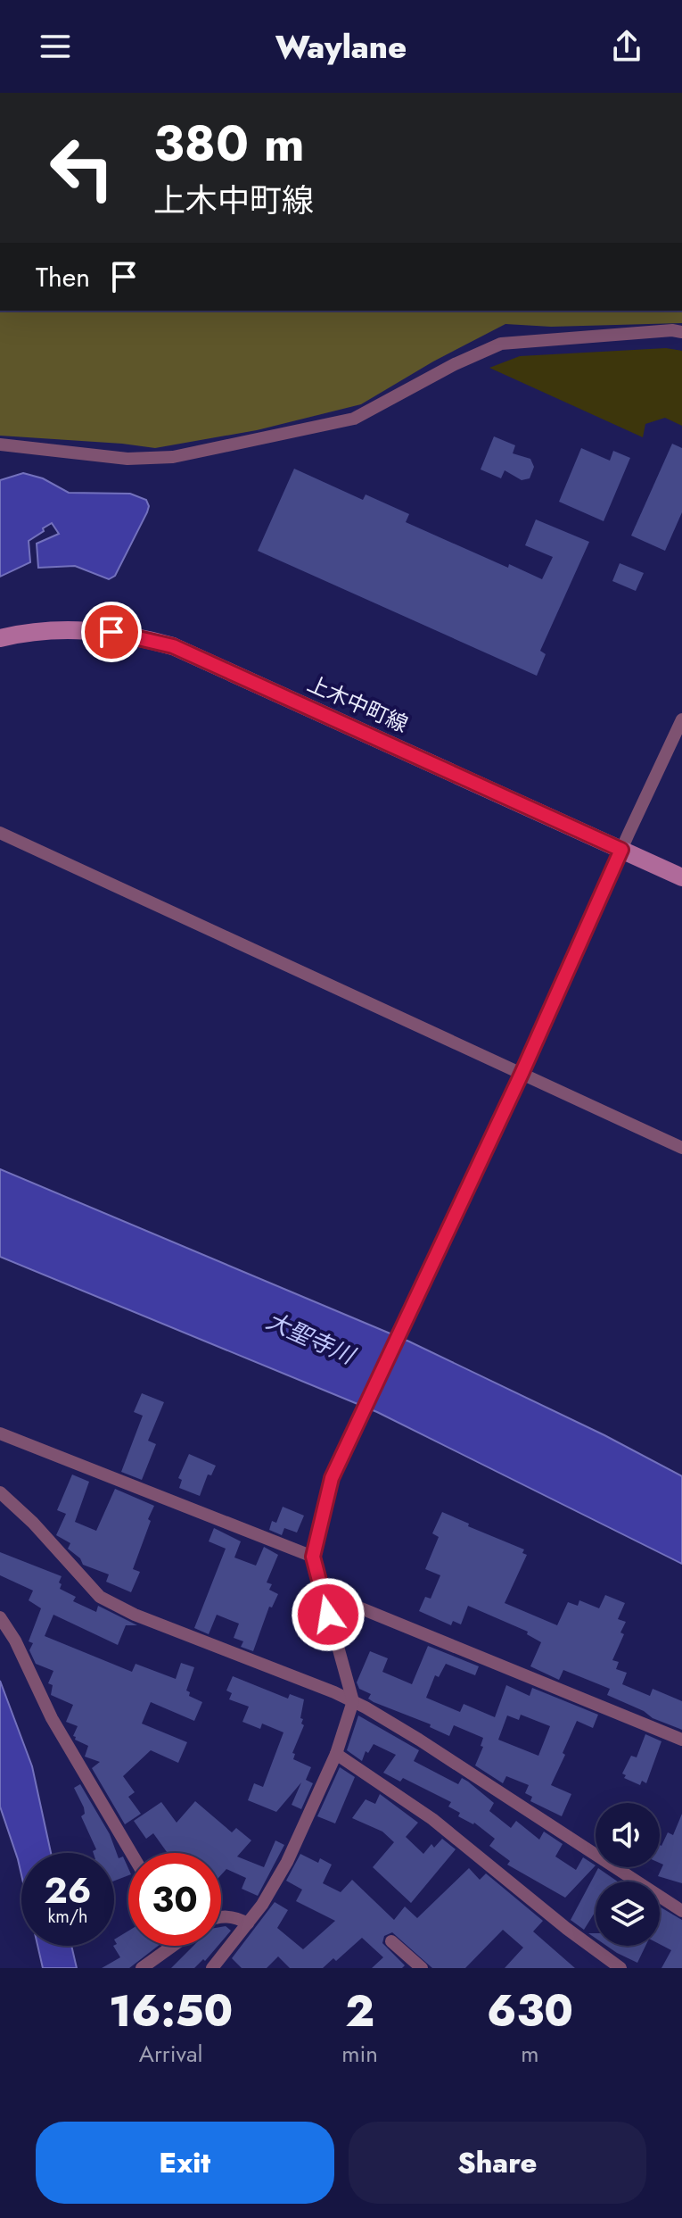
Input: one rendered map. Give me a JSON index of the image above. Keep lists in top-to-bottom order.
{
  "streets": {
    "main road": ["上木中町線"]
  },
  "water": ["大聖寺川"],
  "page": {
    "header": "Waylane",
    "turn": ["380 m", "上木中町線"],
    "then": "Then",
    "speed": "26 km/h",
    "limit": "30",
    "eta": [
      "16:50",
      "Arrival",
      "2",
      "min",
      "630",
      "m"
    ],
    "buttons": ["Exit", "Share"]
  }
}
